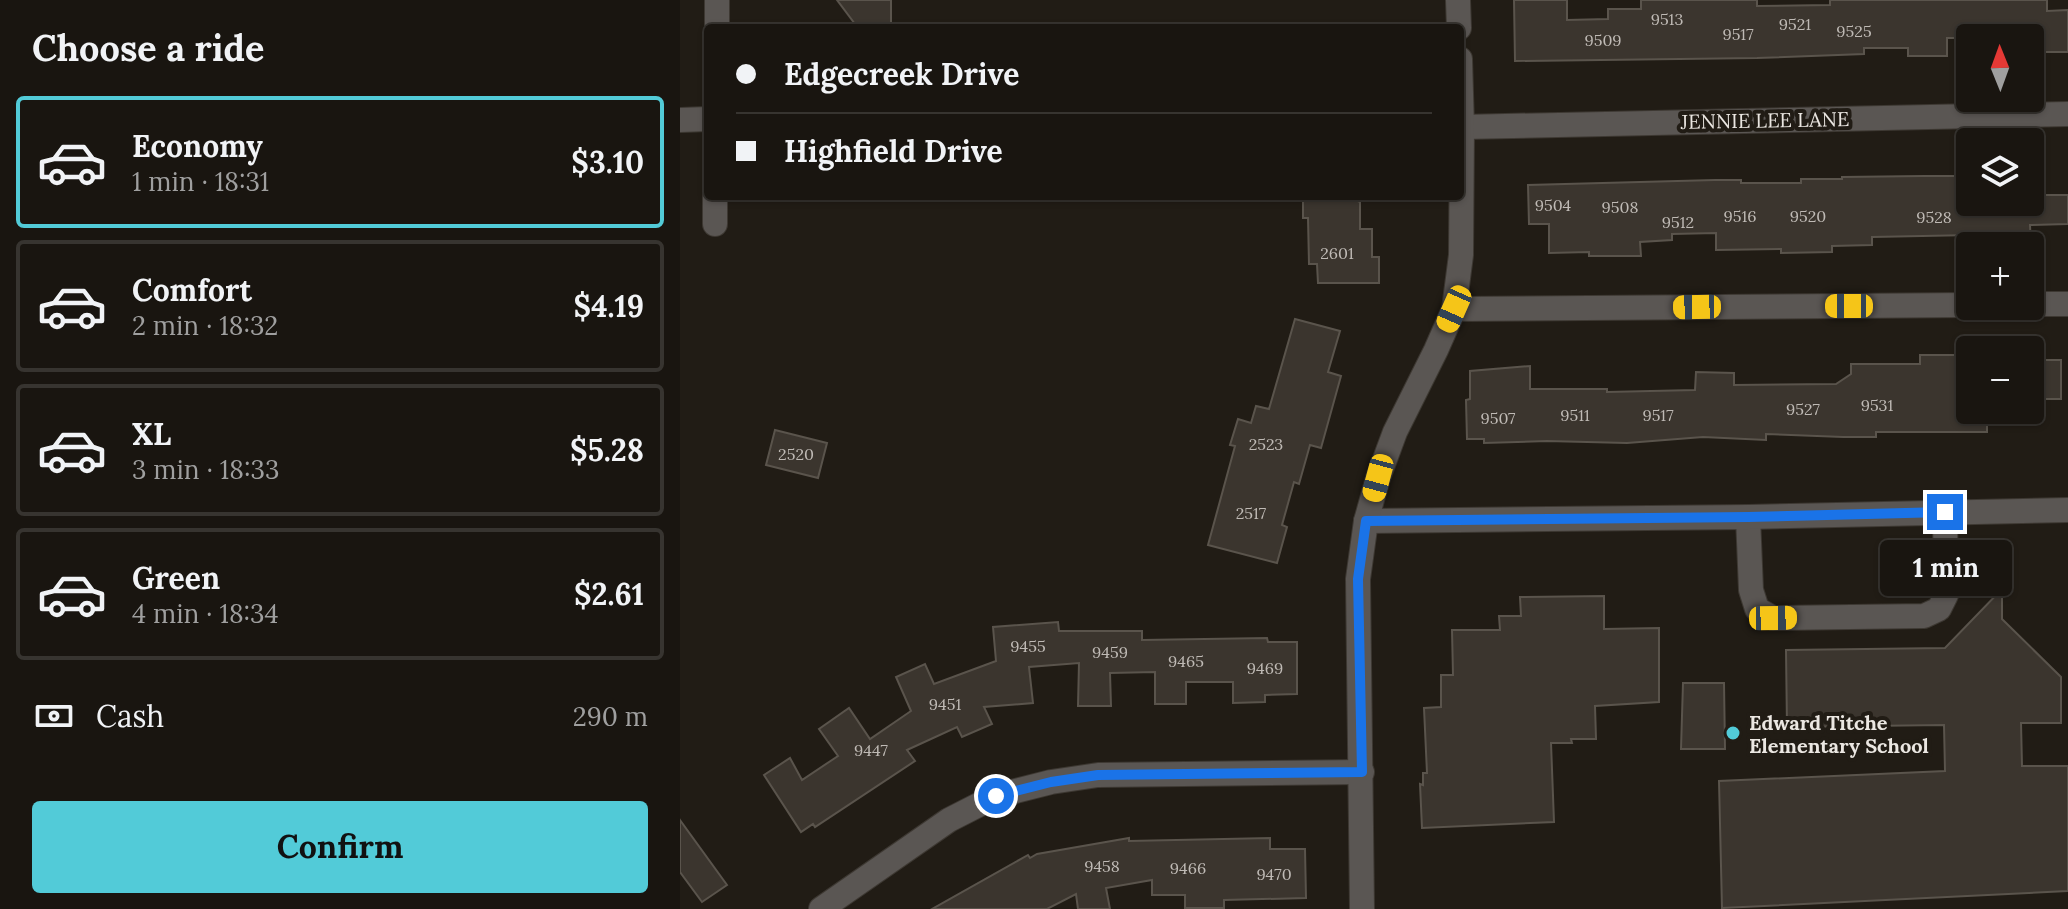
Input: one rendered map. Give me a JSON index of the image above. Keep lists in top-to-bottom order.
{
  "streets": {
    "street": ["JENNIE LEE LANE"]
  },
  "places": ["Edward Titche Elementary School"],
  "house_numbers": [
    "9513",
    "9521",
    "9525",
    "9517",
    "9509",
    "9504",
    "9508",
    "9516",
    "9520",
    "9528",
    "9512",
    "2601",
    "9531",
    "9527",
    "9511",
    "9517",
    "9507",
    "2523",
    "2520",
    "2517",
    "9455",
    "9459",
    "9465",
    "9469",
    "9451",
    "9447",
    "9458",
    "9466",
    "9470"
  ],
  "north": "top",
  "page": {
    "heading": "Choose a ride",
    "map_buttons": ["+", "−"],
    "banner": ["Edgecreek Drive", "Highfield Drive"],
    "list": [
      {
        "name": "Economy",
        "note": "1 min · 18:31",
        "value": "$3.10"
      },
      {
        "name": "Comfort",
        "note": "2 min · 18:32",
        "value": "$4.19"
      },
      {
        "name": "XL",
        "note": "3 min · 18:33",
        "value": "$5.28"
      },
      {
        "name": "Green",
        "note": "4 min · 18:34",
        "value": "$2.61"
      }
    ],
    "bubble": "1 min",
    "pay": ["Cash", "290 m"],
    "buttons": "Confirm"
  }
}
